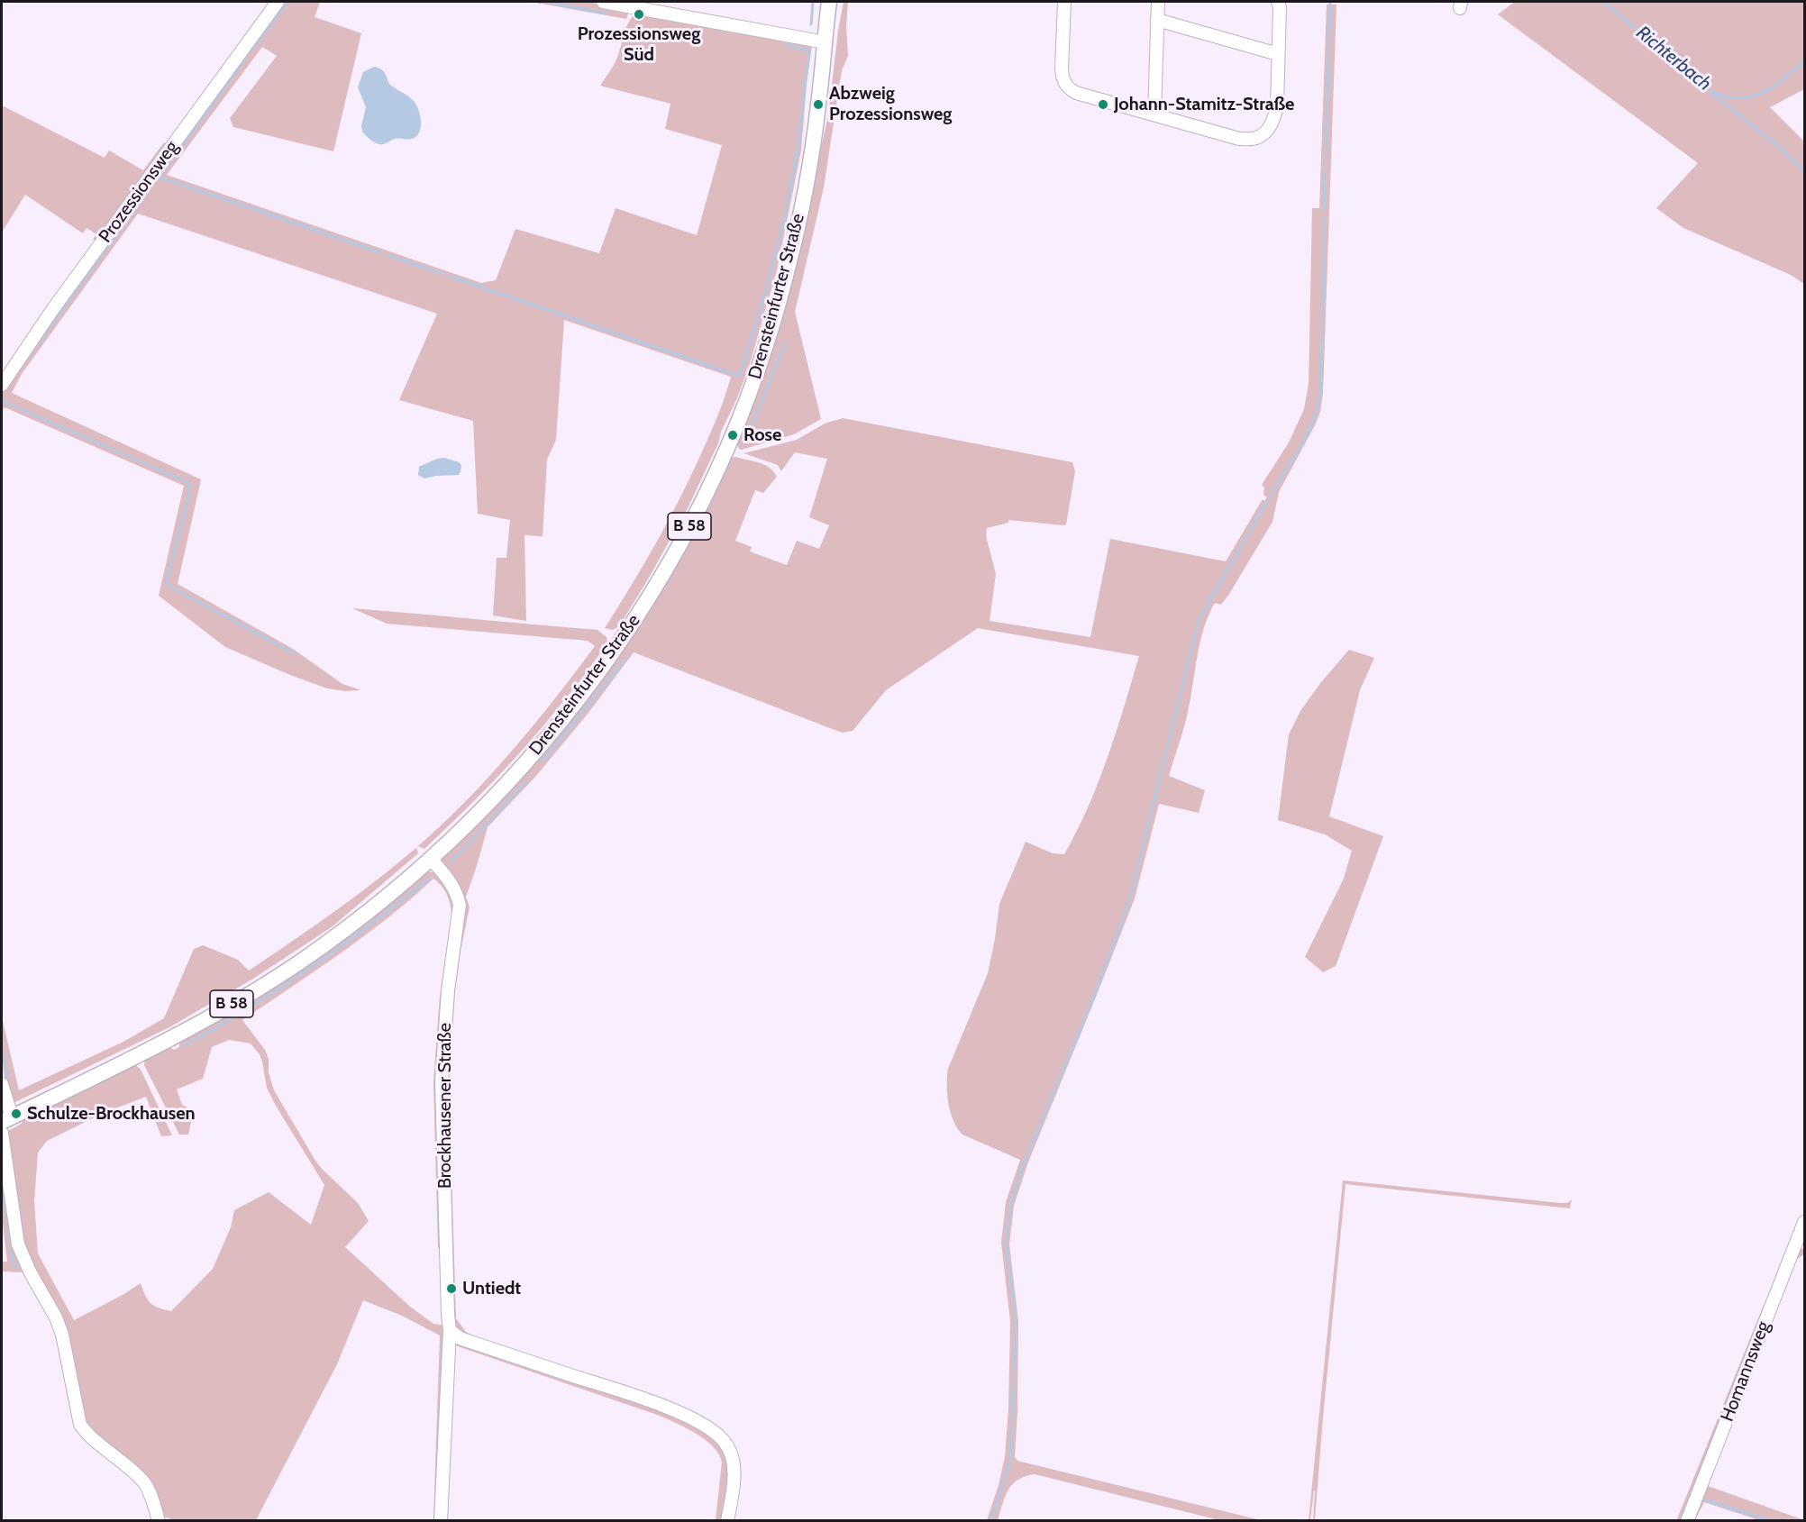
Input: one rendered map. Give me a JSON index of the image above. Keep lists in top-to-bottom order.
{
  "streets": {
    "main road": ["Drensteinfurter Straße", "B 58"],
    "street": ["Prozessionsweg", "Brockhausener Straße", "Homannsweg"]
  },
  "crossings": [
    ["Drensteinfurter Straße", "Brockhausener Straße"]
  ],
  "water": ["Richterbach"],
  "places": [
    "Prozessionsweg Süd",
    "Abzweig Prozessionsweg",
    "Johann-Stamitz-Straße",
    "Rose",
    "Schulze-Brockhausen",
    "Untiedt"
  ]
}
